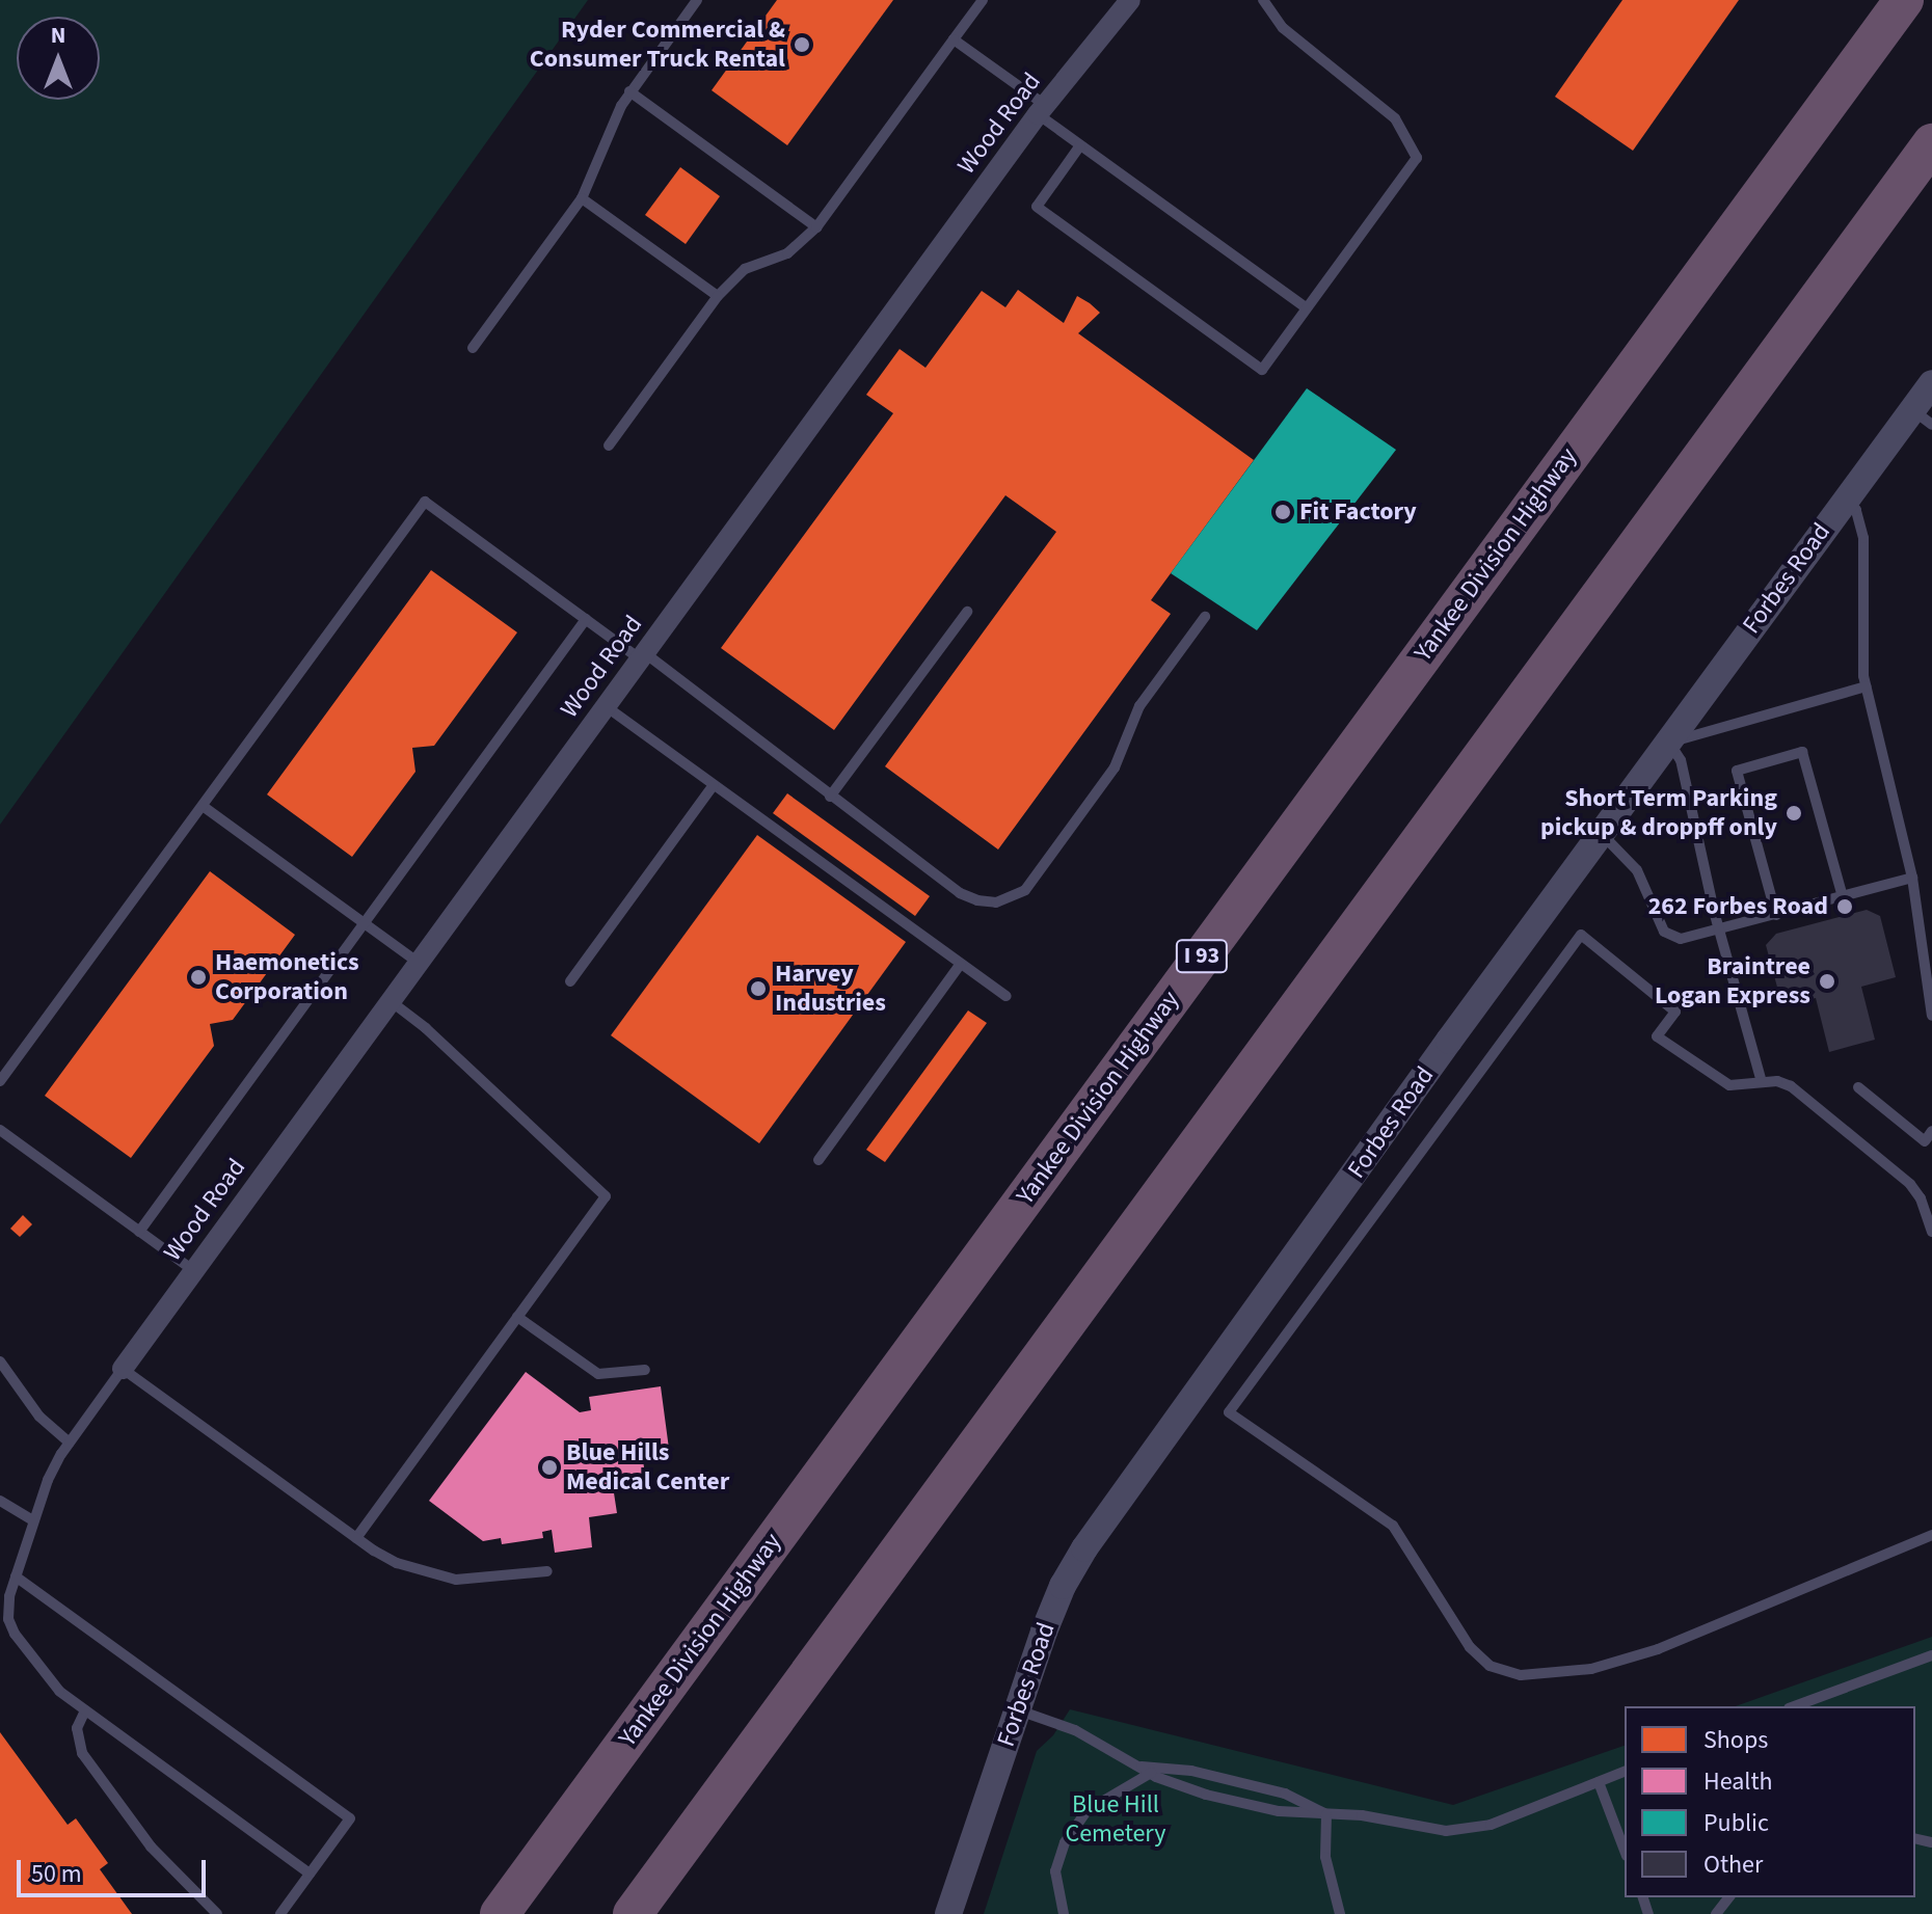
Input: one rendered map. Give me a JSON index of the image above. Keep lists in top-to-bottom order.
{
  "streets": {
    "highway": ["Yankee Division Highway", "I 93"],
    "street": ["Wood Road", "Forbes Road"]
  },
  "parks": ["Blue Hill Cemetery"],
  "places": [
    "Ryder Commercial & Consumer Truck Rental",
    "Fit Factory",
    "Short Term Parking pickup & droppff only",
    "262 Forbes Road",
    "Haemonetics Corporation",
    "Braintree Logan Express",
    "Harvey Industries",
    "Blue Hills Medical Center"
  ],
  "legend": [
    "Shops",
    "Health",
    "Public",
    "Other"
  ],
  "scale_bar": "50 m",
  "north": "top"
}
